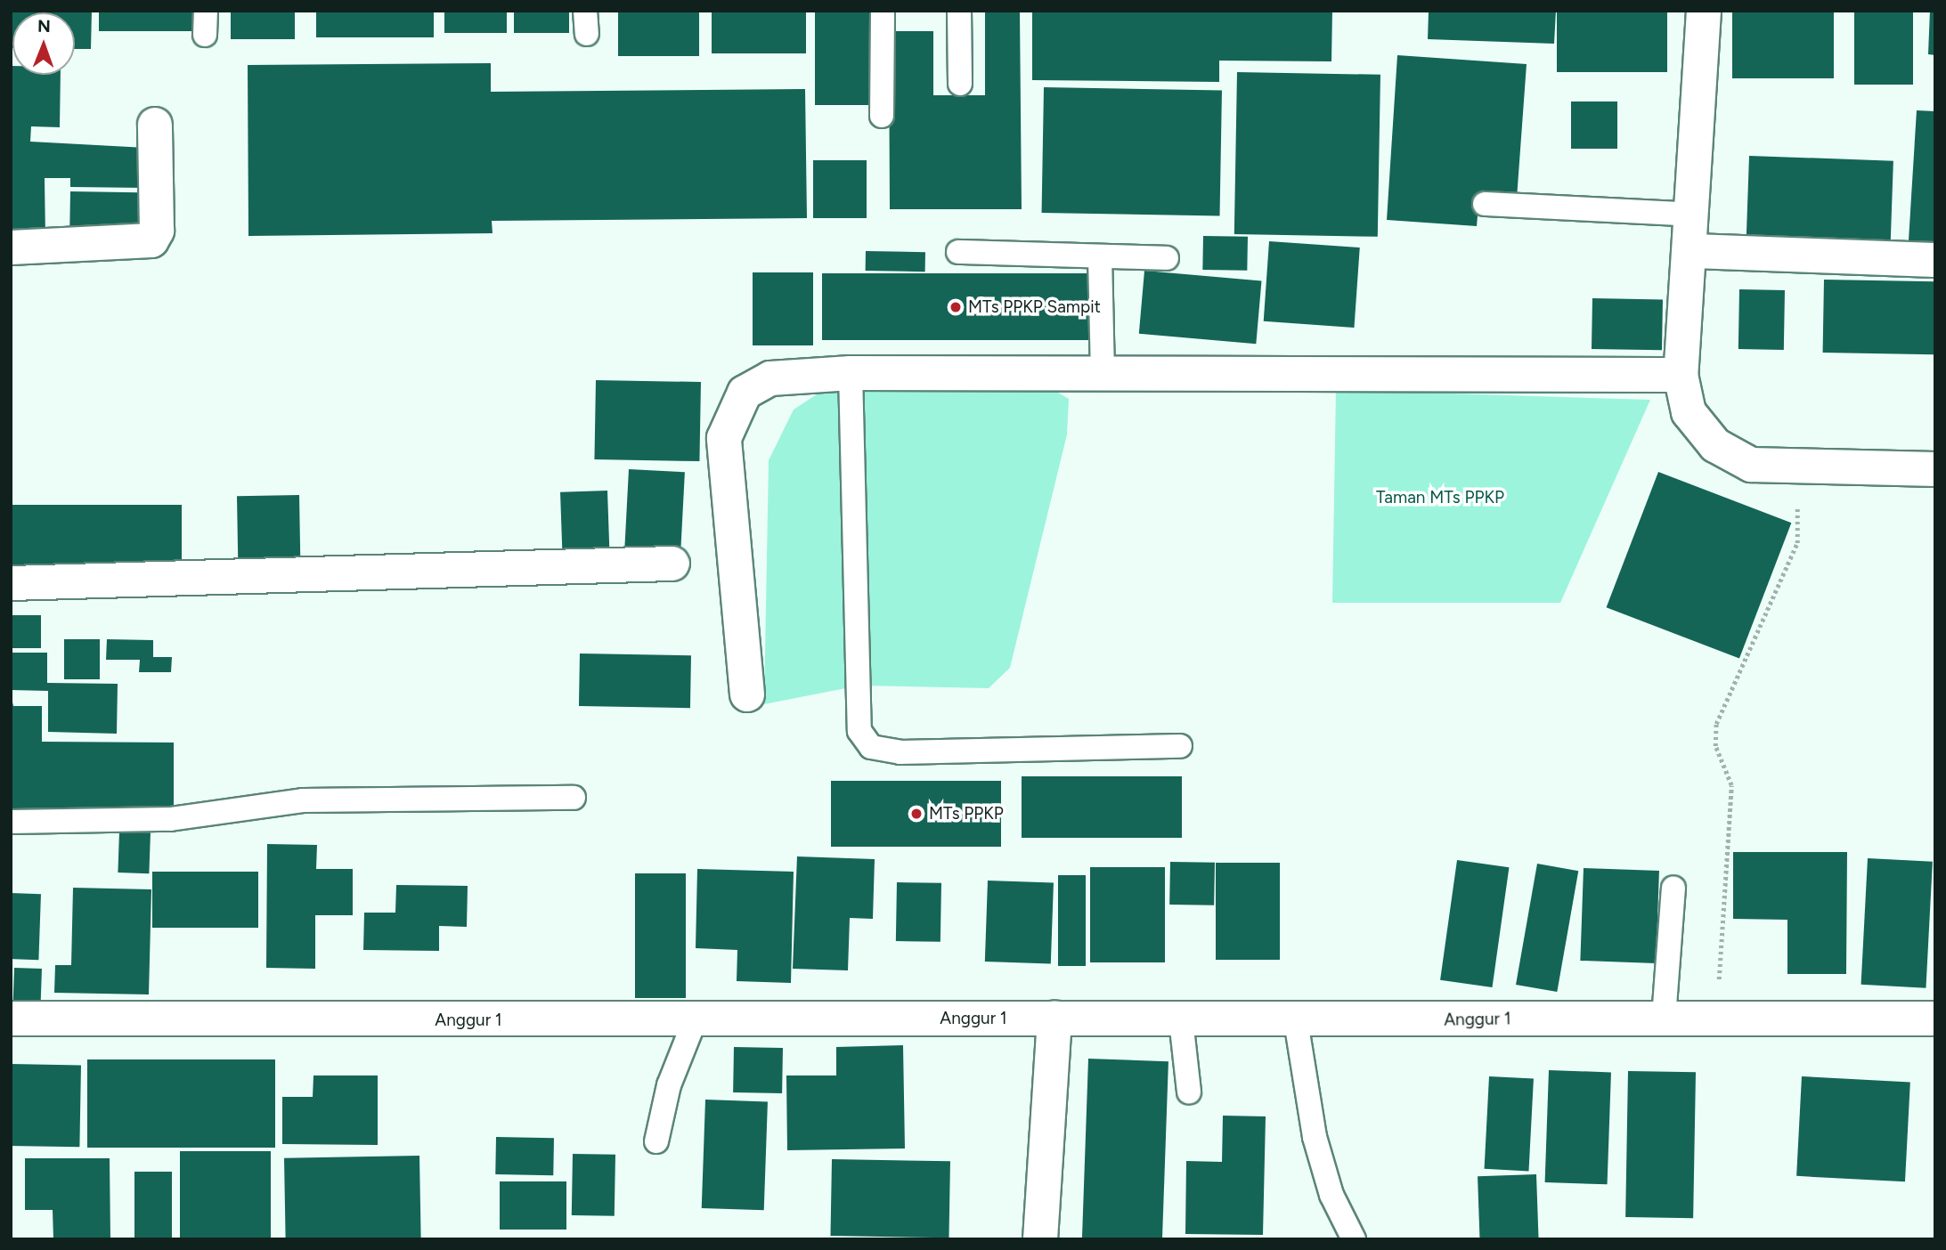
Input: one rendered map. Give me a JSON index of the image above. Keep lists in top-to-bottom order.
{
  "streets": {
    "street": ["Anggur 1"]
  },
  "parks": ["Taman MTs PPKP"],
  "places": ["MTs PPKP Sampit", "MTs PPKP"],
  "north": "top"
}
